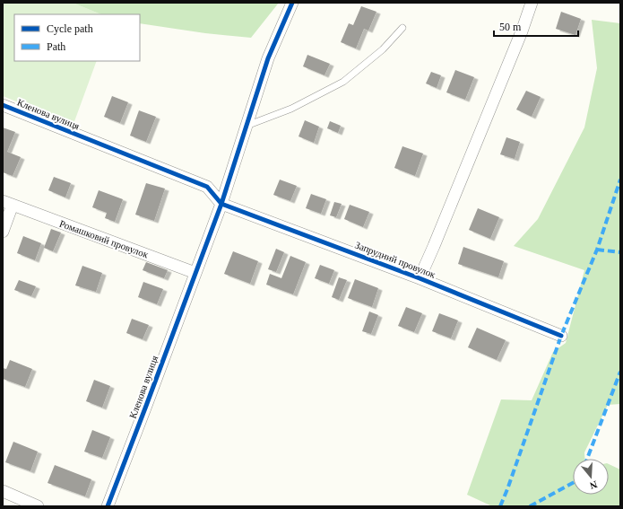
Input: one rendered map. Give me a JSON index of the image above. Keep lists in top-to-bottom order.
{
  "streets": {
    "street": ["Кленова вулиця", "Ромашковий провулок", "Запрудний провулок"]
  },
  "crossings": [
    ["Кленова вулиця", "Ромашковий провулок"],
    ["Кленова вулиця", "Запрудний провулок"]
  ],
  "legend": ["Cycle path", "Path"],
  "scale_bar": "50 m",
  "north": "bottom"
}
